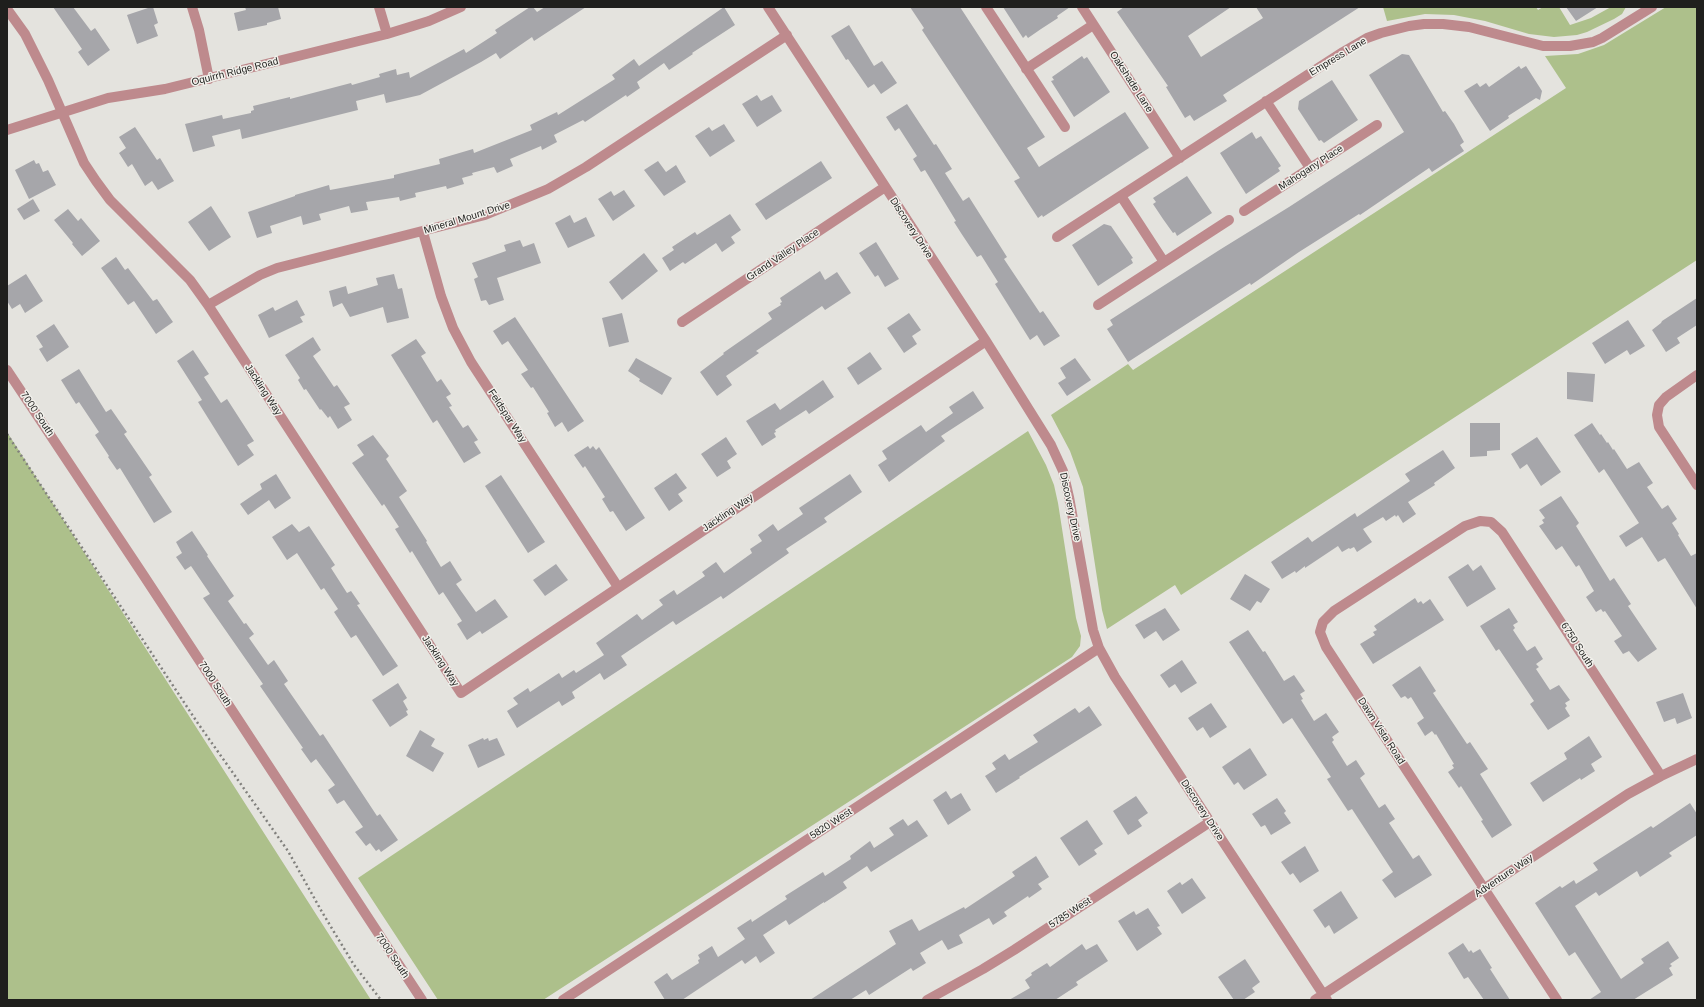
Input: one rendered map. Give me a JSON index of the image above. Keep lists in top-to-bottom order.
{
  "streets": {
    "street": [
      "Empress Lane",
      "Oquirrh Ridge Road",
      "Oakshade Lane",
      "Mahogany Place",
      "Mineral Mount Drive",
      "Discovery Drive",
      "Grand Valley Place",
      "Jackling Way",
      "7000 South",
      "Feldspar Way",
      "6750 South",
      "Dawn Vista Road",
      "5820 West",
      "Adventure Way",
      "5785 West"
    ]
  },
  "crossings": [
    ["Empress Lane", "Oakshade Lane"],
    ["Oquirrh Ridge Road", "Jackling Way"],
    ["Mineral Mount Drive", "Discovery Drive"],
    ["Mineral Mount Drive", "Jackling Way"],
    ["Mineral Mount Drive", "Feldspar Way"],
    ["Discovery Drive", "Grand Valley Place"],
    ["Discovery Drive", "Jackling Way"],
    ["Discovery Drive", "5820 West"],
    ["Discovery Drive", "Adventure Way"],
    ["Discovery Drive", "5785 West"],
    ["Jackling Way", "Feldspar Way"],
    ["6750 South", "Dawn Vista Road"],
    ["6750 South", "Adventure Way"],
    ["Dawn Vista Road", "Adventure Way"]
  ]
}
